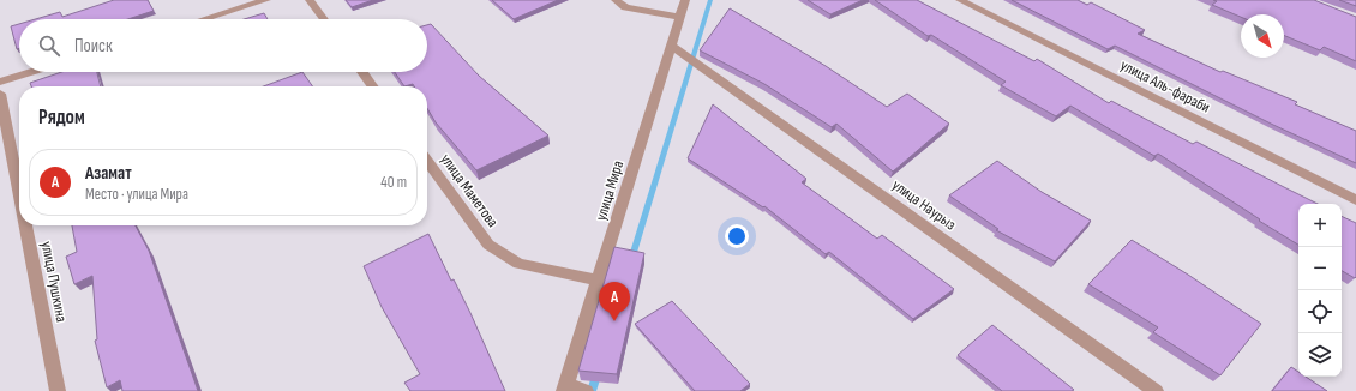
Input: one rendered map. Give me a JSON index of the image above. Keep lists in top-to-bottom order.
{
  "streets": {
    "street": [
      "улица Аль-фараби",
      "улица Маметова",
      "улица Мира",
      "улица Наурыз",
      "улица Пушкина"
    ]
  },
  "crossings": [
    ["улица Маметова", "улица Мира"],
    ["улица Мира", "улица Наурыз"]
  ],
  "north": "bottom right",
  "page": {
    "search": "Поиск",
    "heading": "Рядом",
    "list": [
      {
        "mark": "A",
        "name": "Азамат",
        "note": "Место · улица Мира",
        "value": "40 m"
      }
    ],
    "map_buttons": ["+", "−"],
    "pins": "A"
  }
}
